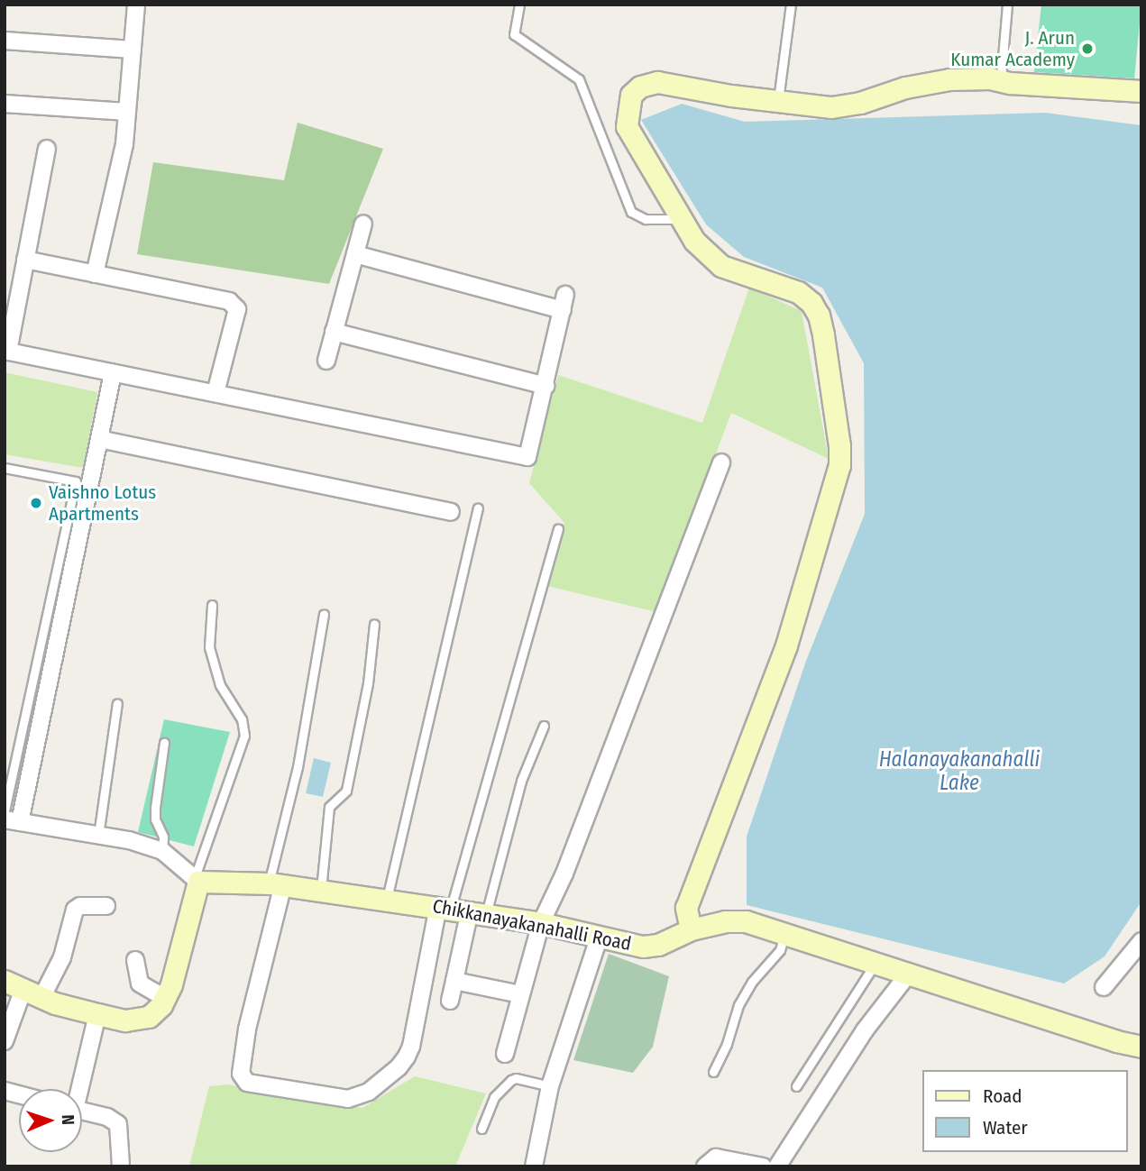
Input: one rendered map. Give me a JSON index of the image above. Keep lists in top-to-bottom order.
{
  "streets": {
    "street": ["Chikkanayakanahalli Road"]
  },
  "water": ["Halanayakanahalli Lake"],
  "places": ["J. Arun Kumar Academy", "Vaishno Lotus Apartments"],
  "legend": ["Road", "Water"],
  "north": "right"
}
